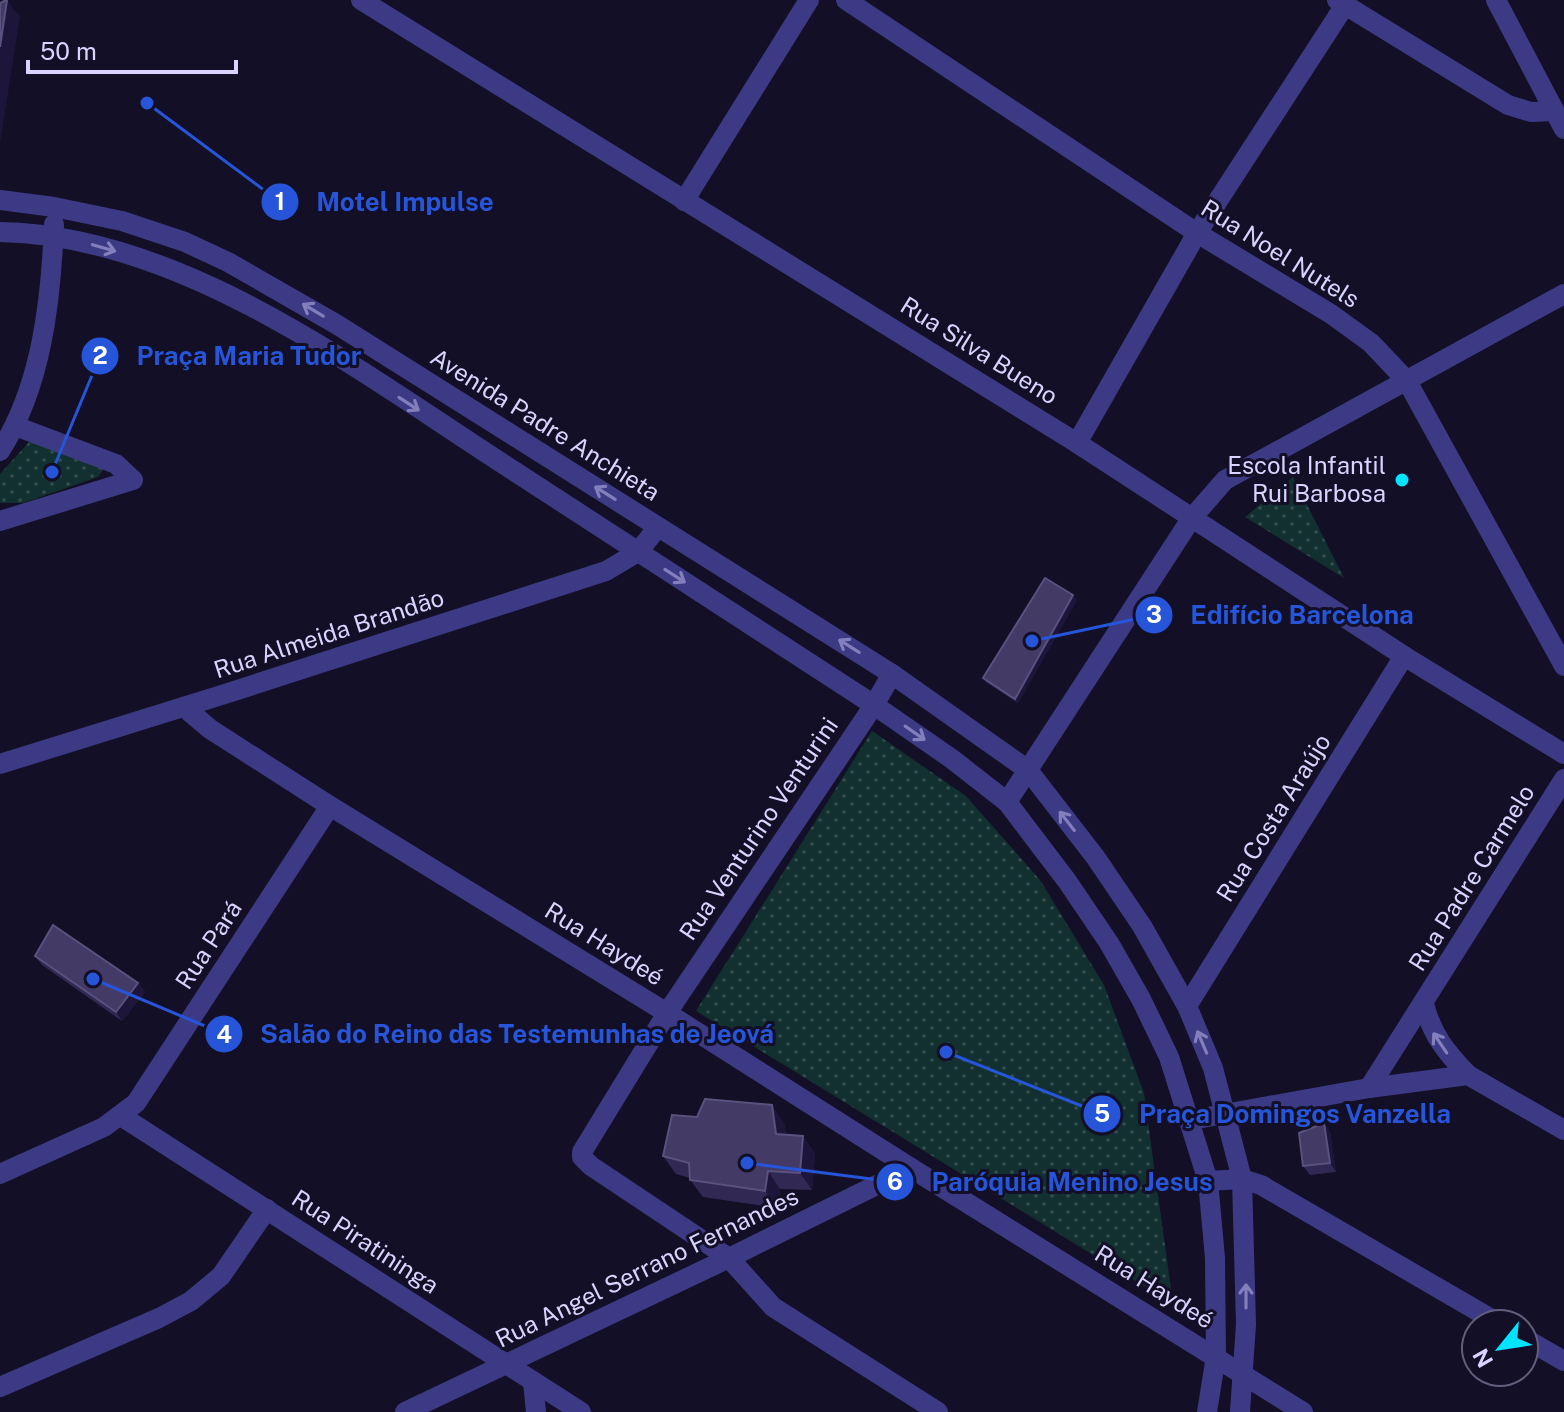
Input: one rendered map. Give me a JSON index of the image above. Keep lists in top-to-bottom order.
{
  "streets": {
    "street": [
      "Rua Noel Nutels",
      "Rua Silva Bueno",
      "Avenida Padre Anchieta",
      "Rua Almeida Brandão",
      "Rua Costa Araújo",
      "Rua Venturino Venturini",
      "Rua Padre Carmelo",
      "Rua Haydeé",
      "Rua Pará",
      "Rua Piratininga",
      "Rua Angel Serrano Fernandes"
    ]
  },
  "crossings": [
    ["Rua Silva Bueno", "Rua Costa Araújo"],
    ["Avenida Padre Anchieta", "Rua Almeida Brandão"],
    ["Avenida Padre Anchieta", "Rua Costa Araújo"],
    ["Avenida Padre Anchieta", "Rua Venturino Venturini"],
    ["Avenida Padre Anchieta", "Rua Haydeé"],
    ["Rua Almeida Brandão", "Rua Haydeé"],
    ["Rua Venturino Venturini", "Rua Haydeé"],
    ["Rua Venturino Venturini", "Rua Angel Serrano Fernandes"],
    ["Rua Haydeé", "Rua Pará"],
    ["Rua Haydeé", "Rua Angel Serrano Fernandes"],
    ["Rua Pará", "Rua Piratininga"],
    ["Rua Piratininga", "Rua Angel Serrano Fernandes"]
  ],
  "places": [
    "Motel Impulse",
    "Praça Maria Tudor",
    "Escola Infantil Rui Barbosa",
    "Edifício Barcelona",
    "Salão do Reino das Testemunhas de Jeová",
    "Praça Domingos Vanzella",
    "Paróquia Menino Jesus"
  ],
  "scale_bar": "50 m",
  "north": "bottom left"
}
